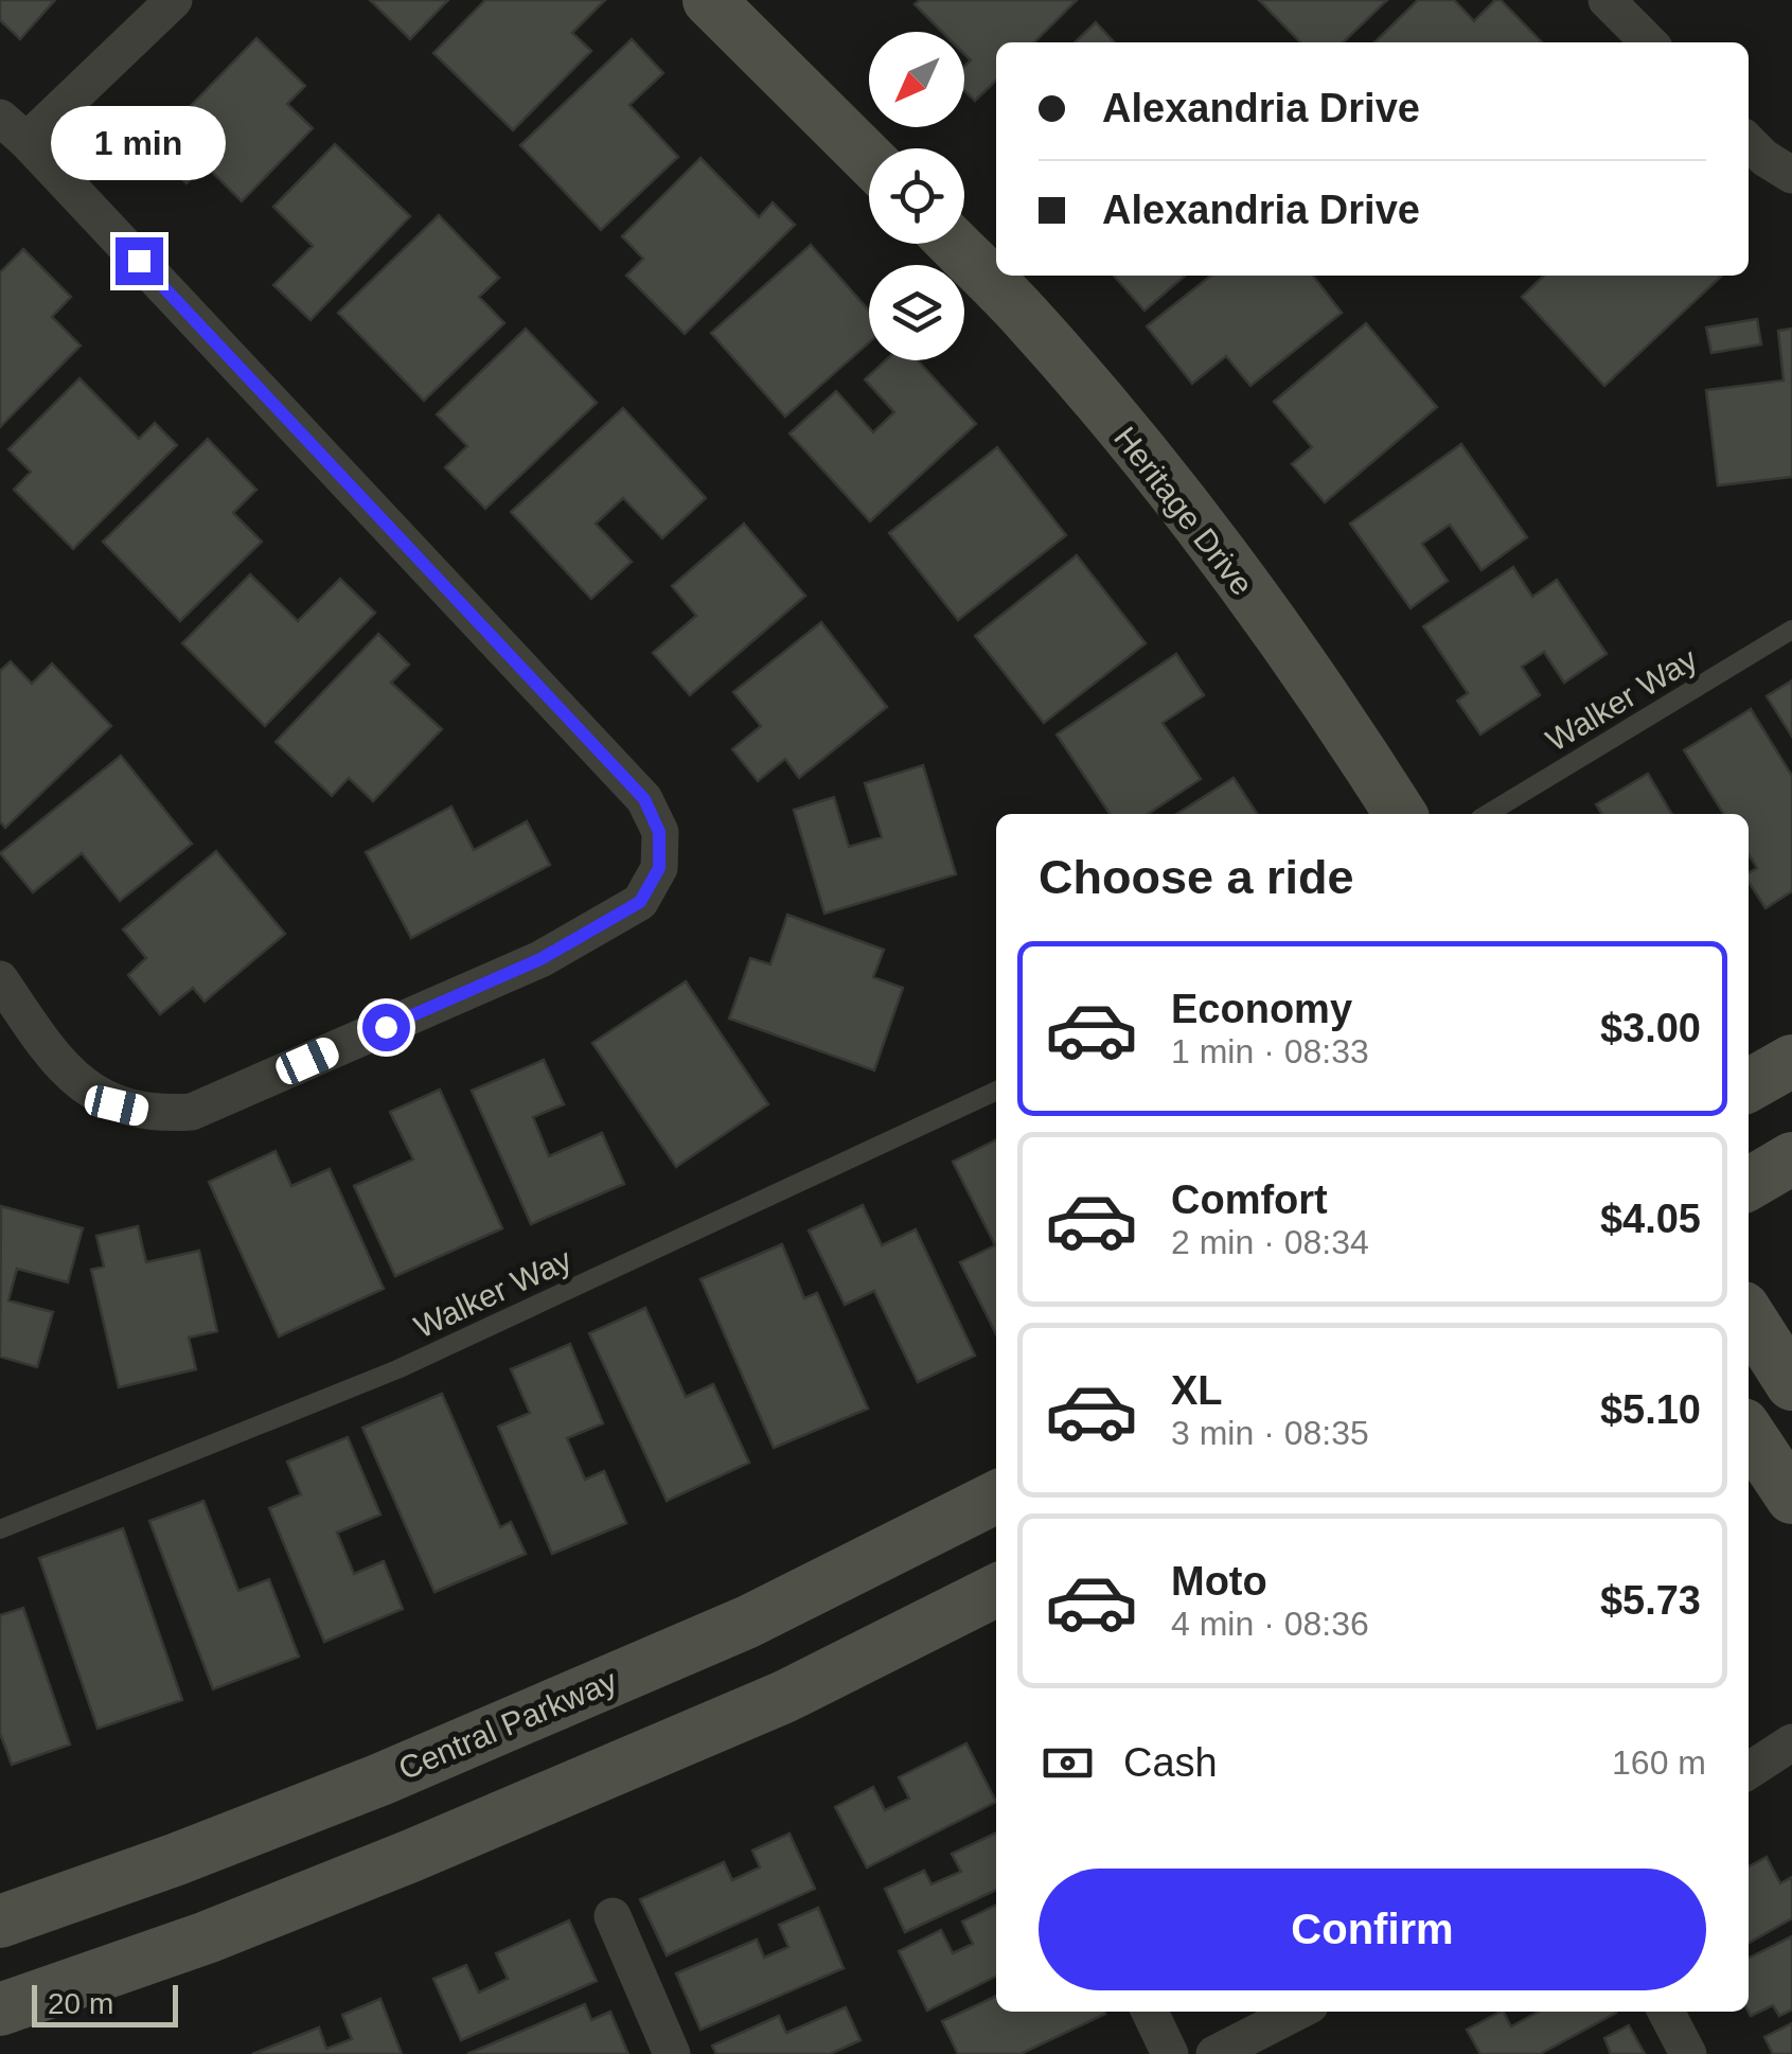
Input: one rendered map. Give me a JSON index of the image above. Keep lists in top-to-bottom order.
{
  "streets": {
    "main road": ["Heritage Drive", "Central Parkway"],
    "lane": ["Walker Way"]
  },
  "scale_bar": "20 m",
  "north": "bottom left",
  "page": {
    "banner": ["Alexandria Drive", "Alexandria Drive"],
    "bubble": "1 min",
    "heading": "Choose a ride",
    "list": [
      {
        "name": "Economy",
        "note": "1 min · 08:33",
        "value": "$3.00"
      },
      {
        "name": "Comfort",
        "note": "2 min · 08:34",
        "value": "$4.05"
      },
      {
        "name": "XL",
        "note": "3 min · 08:35",
        "value": "$5.10"
      },
      {
        "name": "Moto",
        "note": "4 min · 08:36",
        "value": "$5.73"
      }
    ],
    "pay": ["Cash", "160 m"],
    "buttons": "Confirm",
    "scale": "20 m"
  }
}
